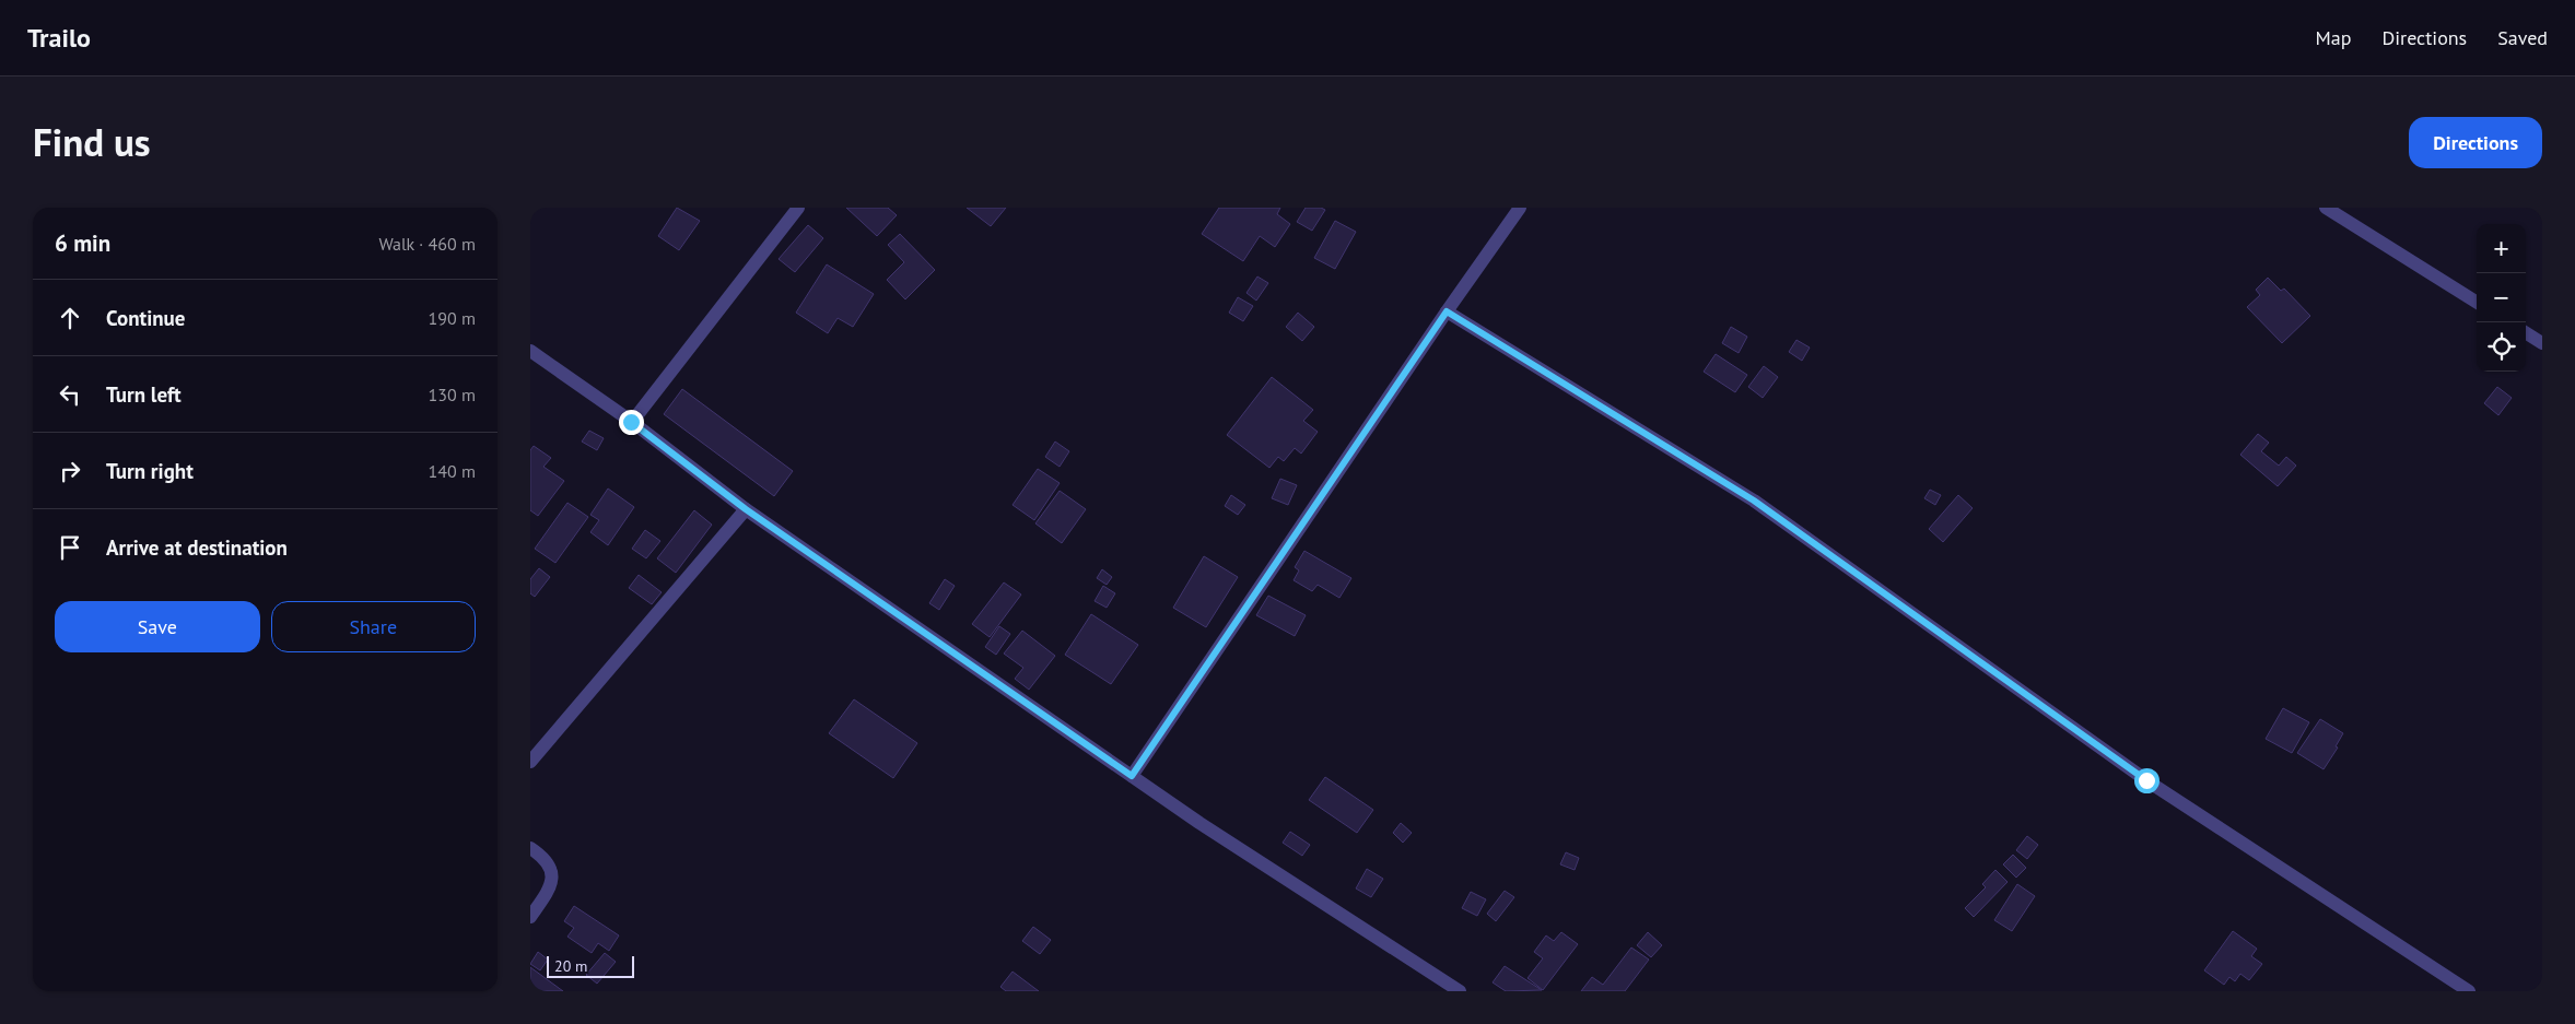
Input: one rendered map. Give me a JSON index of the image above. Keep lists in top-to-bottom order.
{
  "scale_bar": "20 m",
  "page": {
    "header": "Trailo",
    "nav": ["Map", "Directions", "Saved"],
    "title": "Find us",
    "buttons": [
      "Directions",
      ["Save", "Share"]
    ],
    "heading": ["6 min", "Walk · 460 m"],
    "map_buttons": ["+", "−"],
    "list": [
      ["Continue", "190 m"],
      ["Turn left", "130 m"],
      ["Turn right", "140 m"],
      "Arrive at destination"
    ],
    "scale": "20 m"
  }
}
